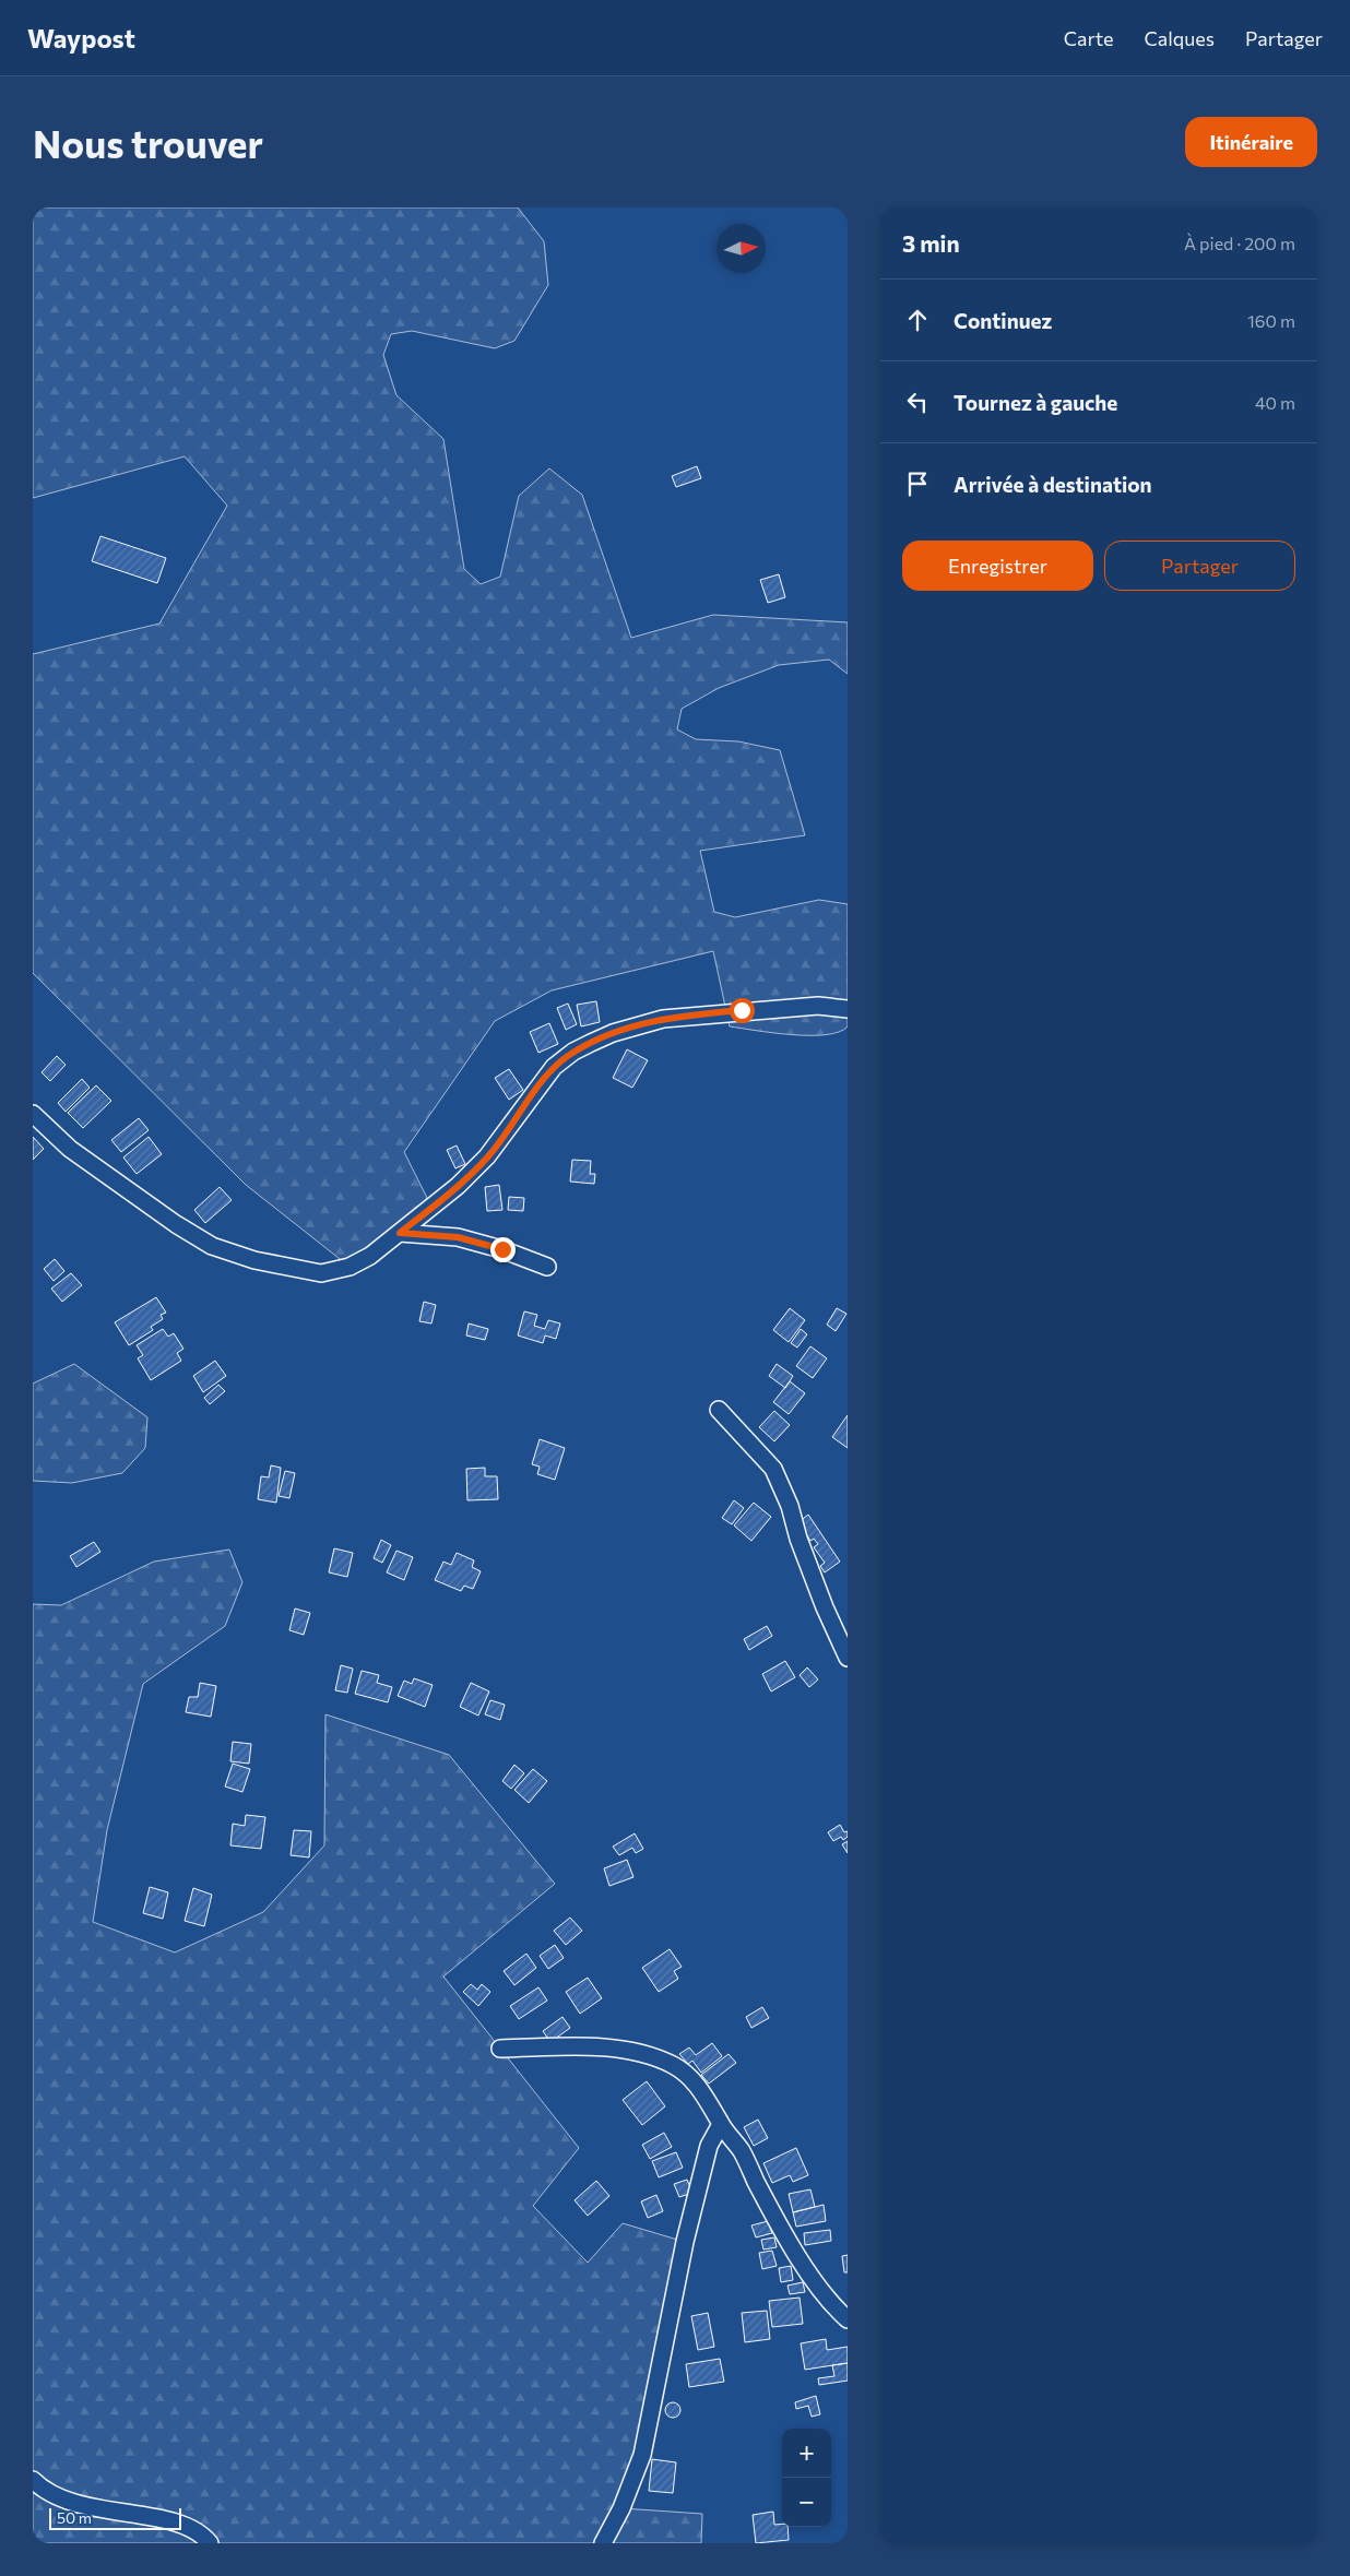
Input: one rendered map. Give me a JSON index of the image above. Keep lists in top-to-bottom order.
{
  "scale_bar": "50 m",
  "north": "right",
  "page": {
    "header": "Waypost",
    "nav": ["Carte", "Calques", "Partager"],
    "buttons": [
      "Itinéraire",
      ["Enregistrer", "Partager"]
    ],
    "title": "Nous trouver",
    "heading": ["3 min", "À pied · 200 m"],
    "list": [
      ["Continuez", "160 m"],
      ["Tournez à gauche", "40 m"],
      "Arrivée à destination"
    ],
    "map_buttons": ["+", "−"],
    "scale": "50 m"
  }
}
